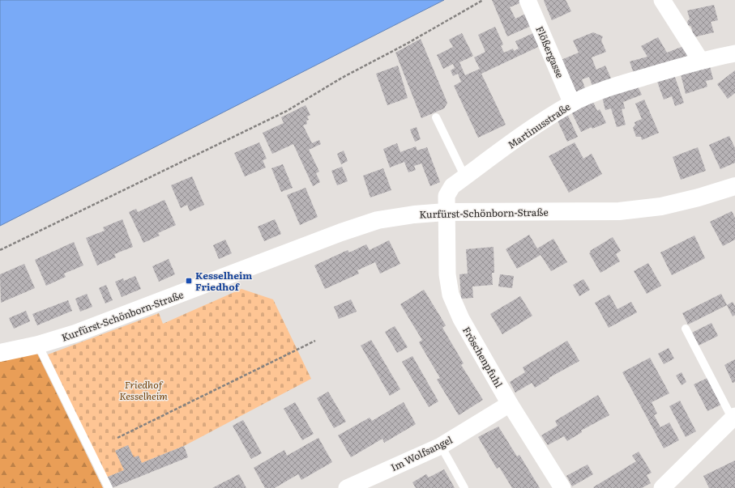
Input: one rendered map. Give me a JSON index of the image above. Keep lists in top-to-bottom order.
{
  "streets": {
    "street": [
      "Flößergasse",
      "Martinusstraße",
      "Kurfürst-Schönborn-Straße",
      "Fröschenpfuhl",
      "Im Wolfsangel"
    ]
  },
  "crossings": [
    ["Flößergasse", "Martinusstraße"],
    ["Martinusstraße", "Kurfürst-Schönborn-Straße"],
    ["Martinusstraße", "Fröschenpfuhl"],
    ["Kurfürst-Schönborn-Straße", "Fröschenpfuhl"],
    ["Fröschenpfuhl", "Im Wolfsangel"]
  ],
  "parks": ["Friedhof Kesselheim"],
  "places": {
    "transit": ["Kesselheim Friedhof"]
  }
}
